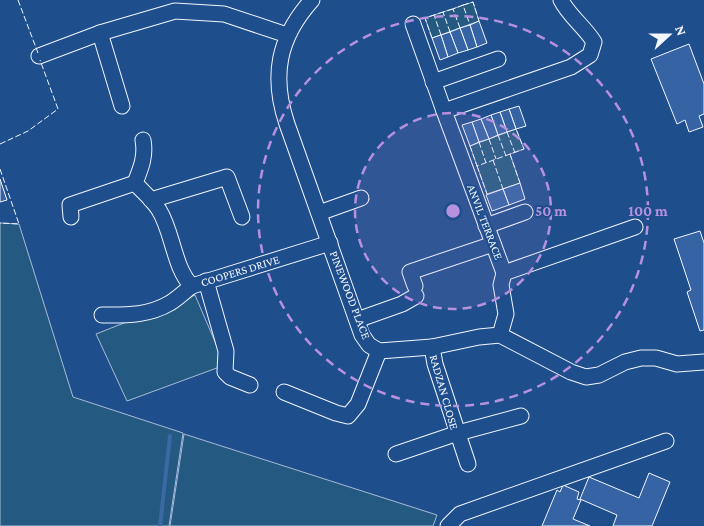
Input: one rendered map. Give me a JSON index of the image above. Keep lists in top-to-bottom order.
{
  "streets": {
    "street": [
      "ANVIL TERRACE",
      "COOPERS DRIVE",
      "PINEWOOD PLACE",
      "RADZAN CLOSE"
    ]
  },
  "crossings": [
    ["ANVIL TERRACE", "PINEWOOD PLACE"],
    ["COOPERS DRIVE", "PINEWOOD PLACE"],
    ["PINEWOOD PLACE", "RADZAN CLOSE"]
  ],
  "north": "right",
  "rings": ["50 m", "100 m"]
}
